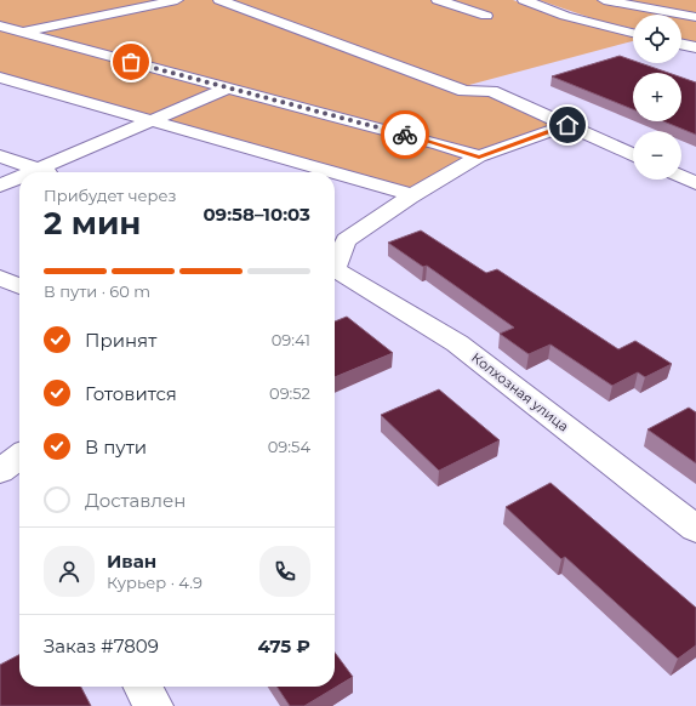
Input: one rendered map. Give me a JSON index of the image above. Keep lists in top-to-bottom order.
{
  "streets": {
    "street": ["Колхозная улица"]
  },
  "page": {
    "map_buttons": ["+", "−"],
    "heading": ["2 мин", "Прибудет через", "09:58–10:03"],
    "panel": [
      "Иван",
      "Курьер · 4.9",
      "Заказ #7809",
      "475 ₽"
    ],
    "bar": "В пути · 60 m",
    "list": [
      ["Принят", "09:41"],
      ["Готовится", "09:52"],
      ["В пути", "09:54"],
      "Доставлен"
    ]
  }
}
